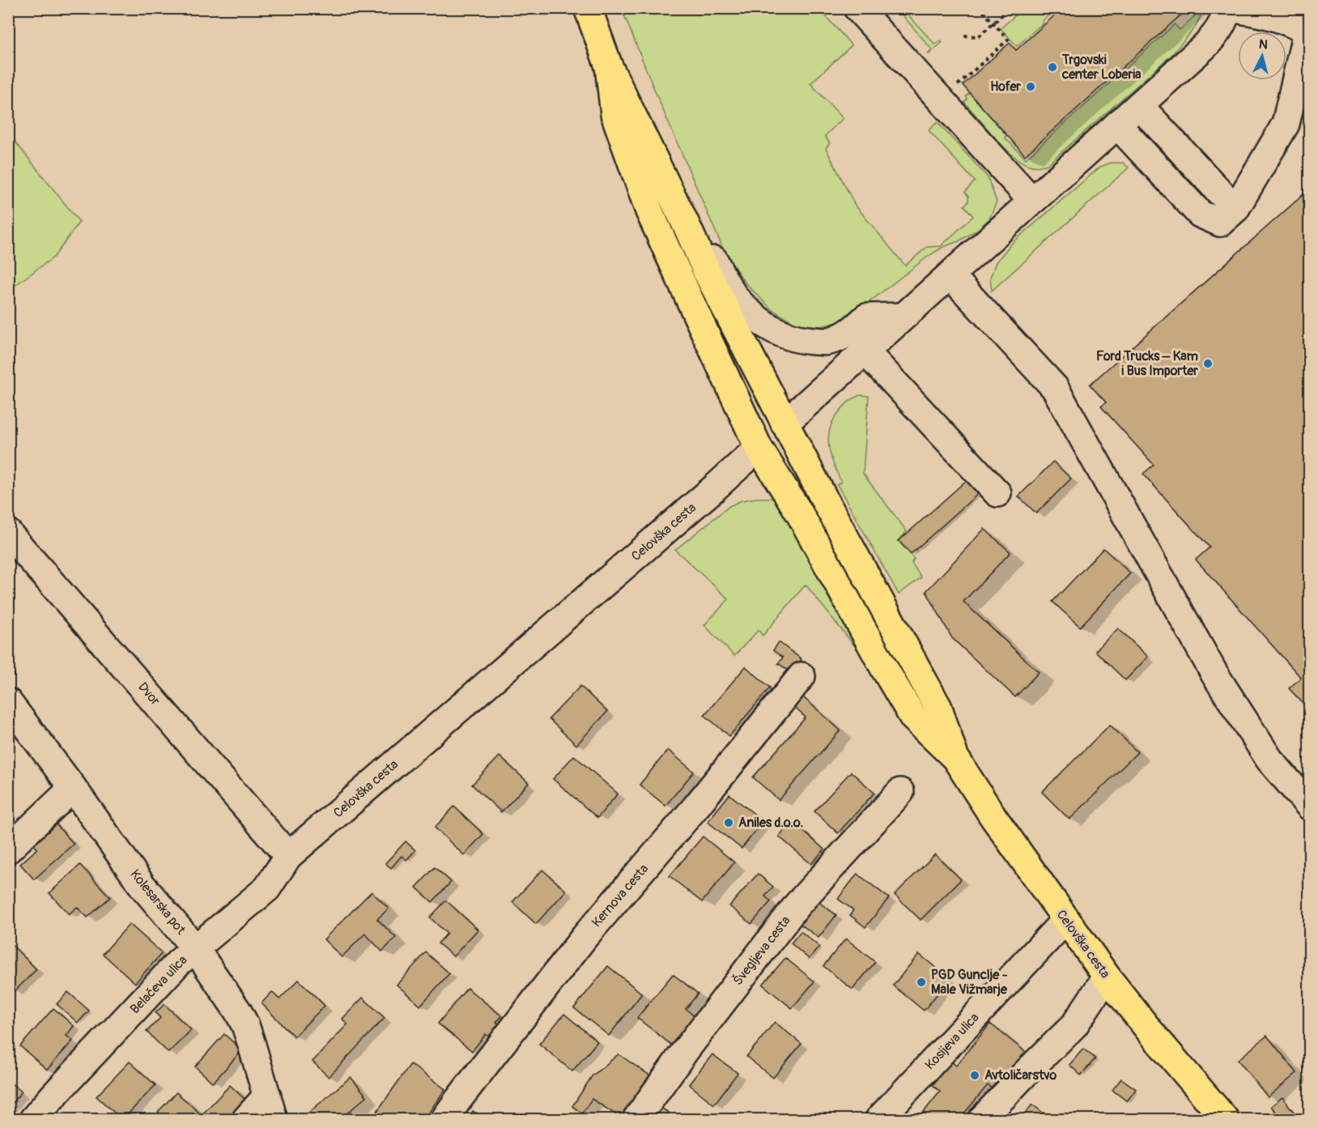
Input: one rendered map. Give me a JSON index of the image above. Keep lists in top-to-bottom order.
{
  "streets": {
    "main road": ["Celovška cesta"],
    "street": [
      "Dvor",
      "Kernova cesta",
      "Kolesarska pot",
      "Švegljeva cesta",
      "Belačeva ulica",
      "Kosijeva ulica"
    ]
  },
  "crossings": [
    ["Celovška cesta", "Dvor"],
    ["Celovška cesta", "Belačeva ulica"],
    ["Celovška cesta", "Kosijeva ulica"],
    ["Dvor", "Belačeva ulica"],
    ["Kolesarska pot", "Belačeva ulica"]
  ],
  "places": [
    "Trgovski center Loberia",
    "Hofer",
    "Ford Trucks – Kam i Bus Importer",
    "Aniles d.o.o.",
    "PGD Gunclje - Male Vižmarje",
    "Avtoličarstvo"
  ],
  "north": "top"
}
